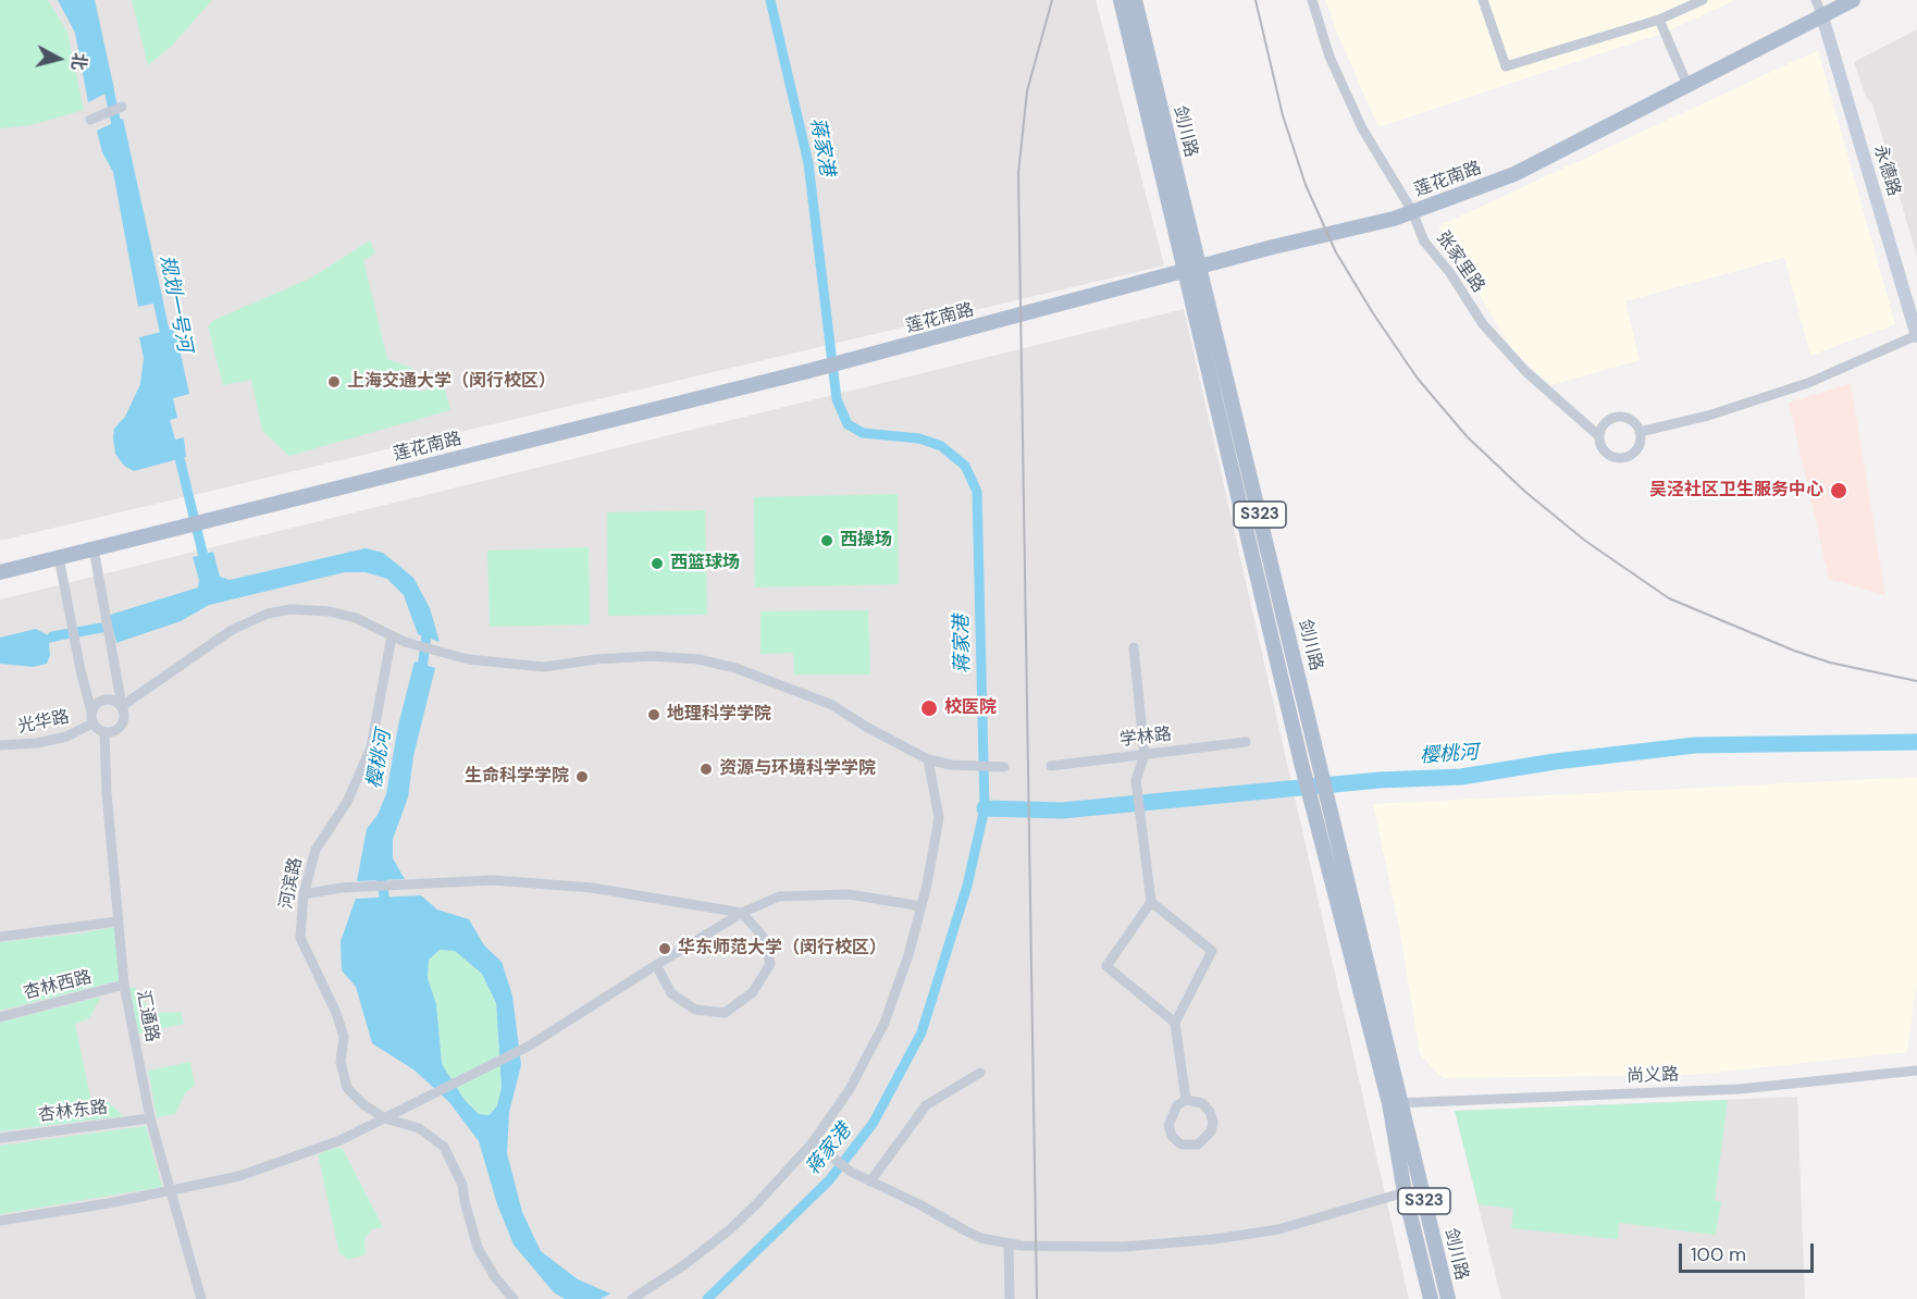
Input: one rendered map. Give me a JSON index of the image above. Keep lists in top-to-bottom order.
{
  "streets": {
    "main road": ["剑川路", "莲花南路", "S323"],
    "street": [
      "永德路",
      "张家里路",
      "光华路",
      "学林路",
      "河滨路",
      "杏林西路",
      "汇通路",
      "尚义路",
      "杏林东路"
    ]
  },
  "crossings": [
    ["剑川路", "莲花南路"],
    ["剑川路", "尚义路"],
    ["永德路", "莲花南路"],
    ["莲花南路", "张家里路"],
    ["光华路", "汇通路"],
    ["杏林西路", "汇通路"],
    ["汇通路", "杏林东路"]
  ],
  "water": ["蒋家港", "规划一号河", "樱桃河"],
  "places": [
    "上海交通大学（闵行校区）",
    "吴泾社区卫生服务中心",
    "西操场",
    "西篮球场",
    "校医院",
    "地理科学学院",
    "资源与环境科学学院",
    "生命科学学院",
    "华东师范大学（闵行校区）"
  ],
  "scale_bar": "100 m",
  "north": "right"
}
